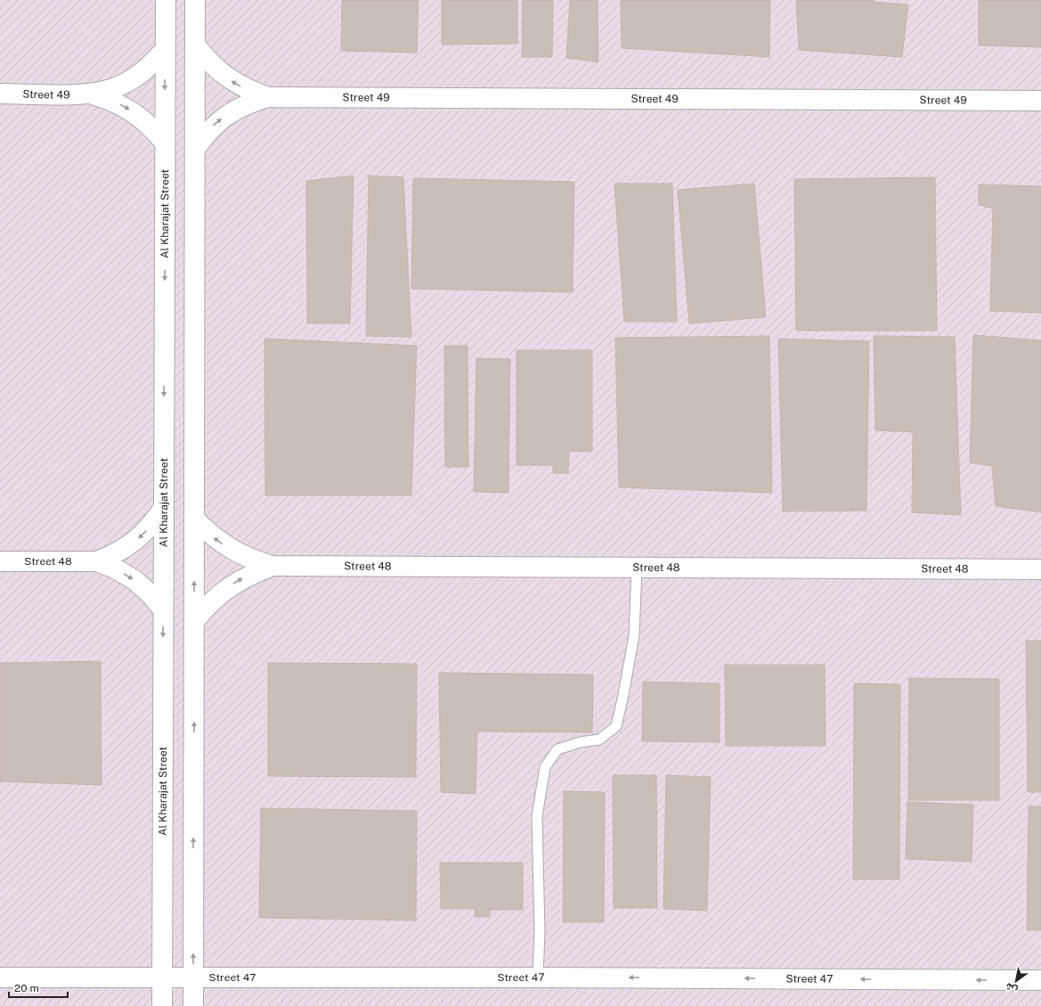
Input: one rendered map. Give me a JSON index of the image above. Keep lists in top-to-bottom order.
{
  "streets": {
    "street": [
      "Street 49",
      "Al Kharajat Street",
      "Street 48",
      "Street 47"
    ]
  },
  "crossings": [
    ["Street 49", "Al Kharajat Street"],
    ["Al Kharajat Street", "Street 48"],
    ["Al Kharajat Street", "Street 47"]
  ],
  "one_way": ["Street 47"],
  "scale_bar": "20 m",
  "north": "bottom left"
}
